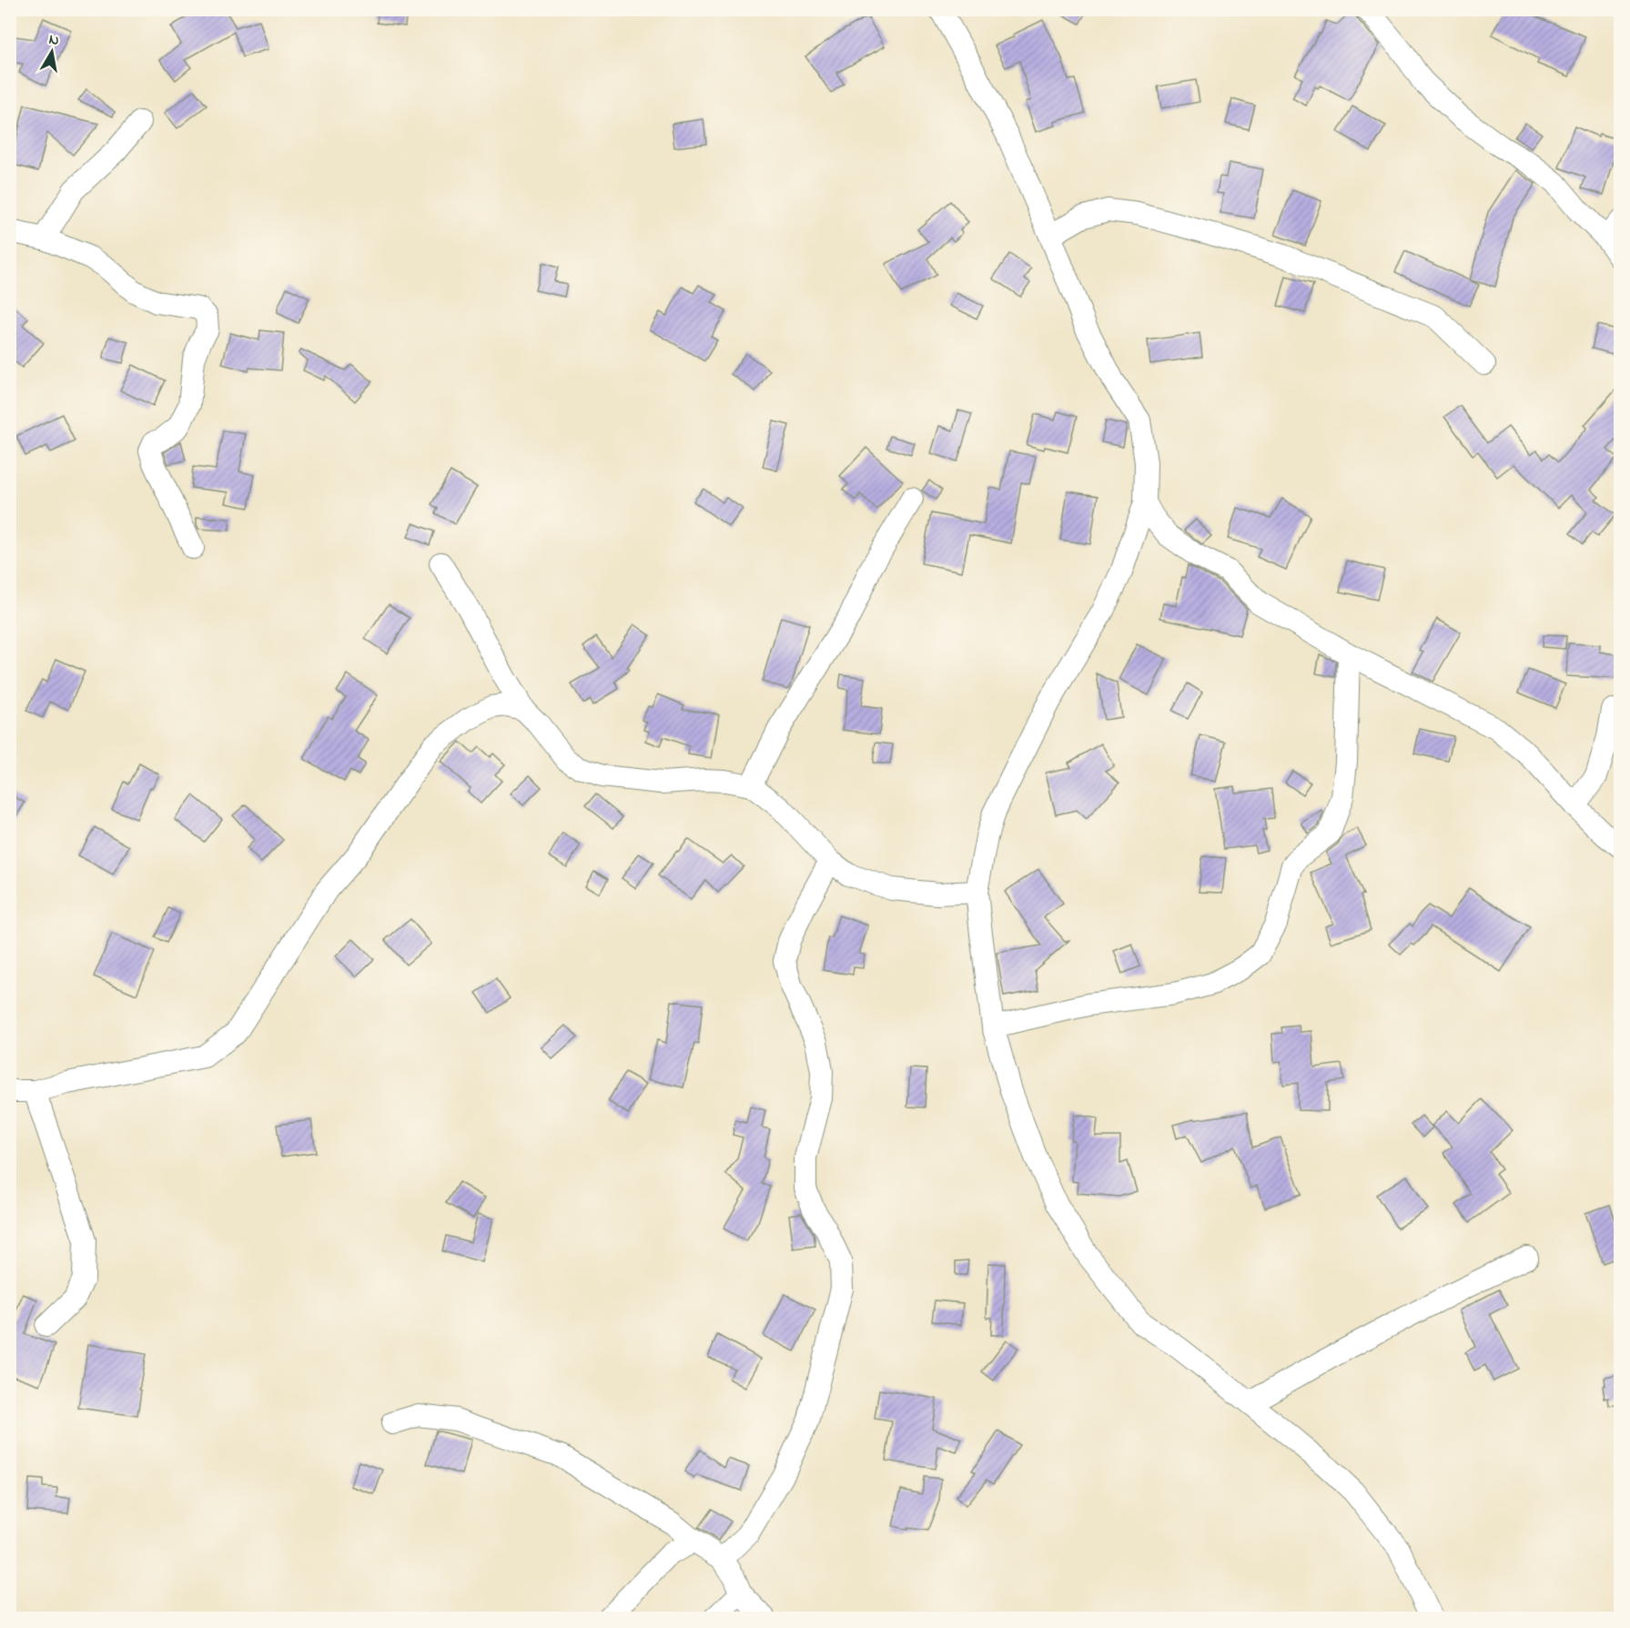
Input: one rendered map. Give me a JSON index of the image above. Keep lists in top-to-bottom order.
{
  "north": "top"
}
